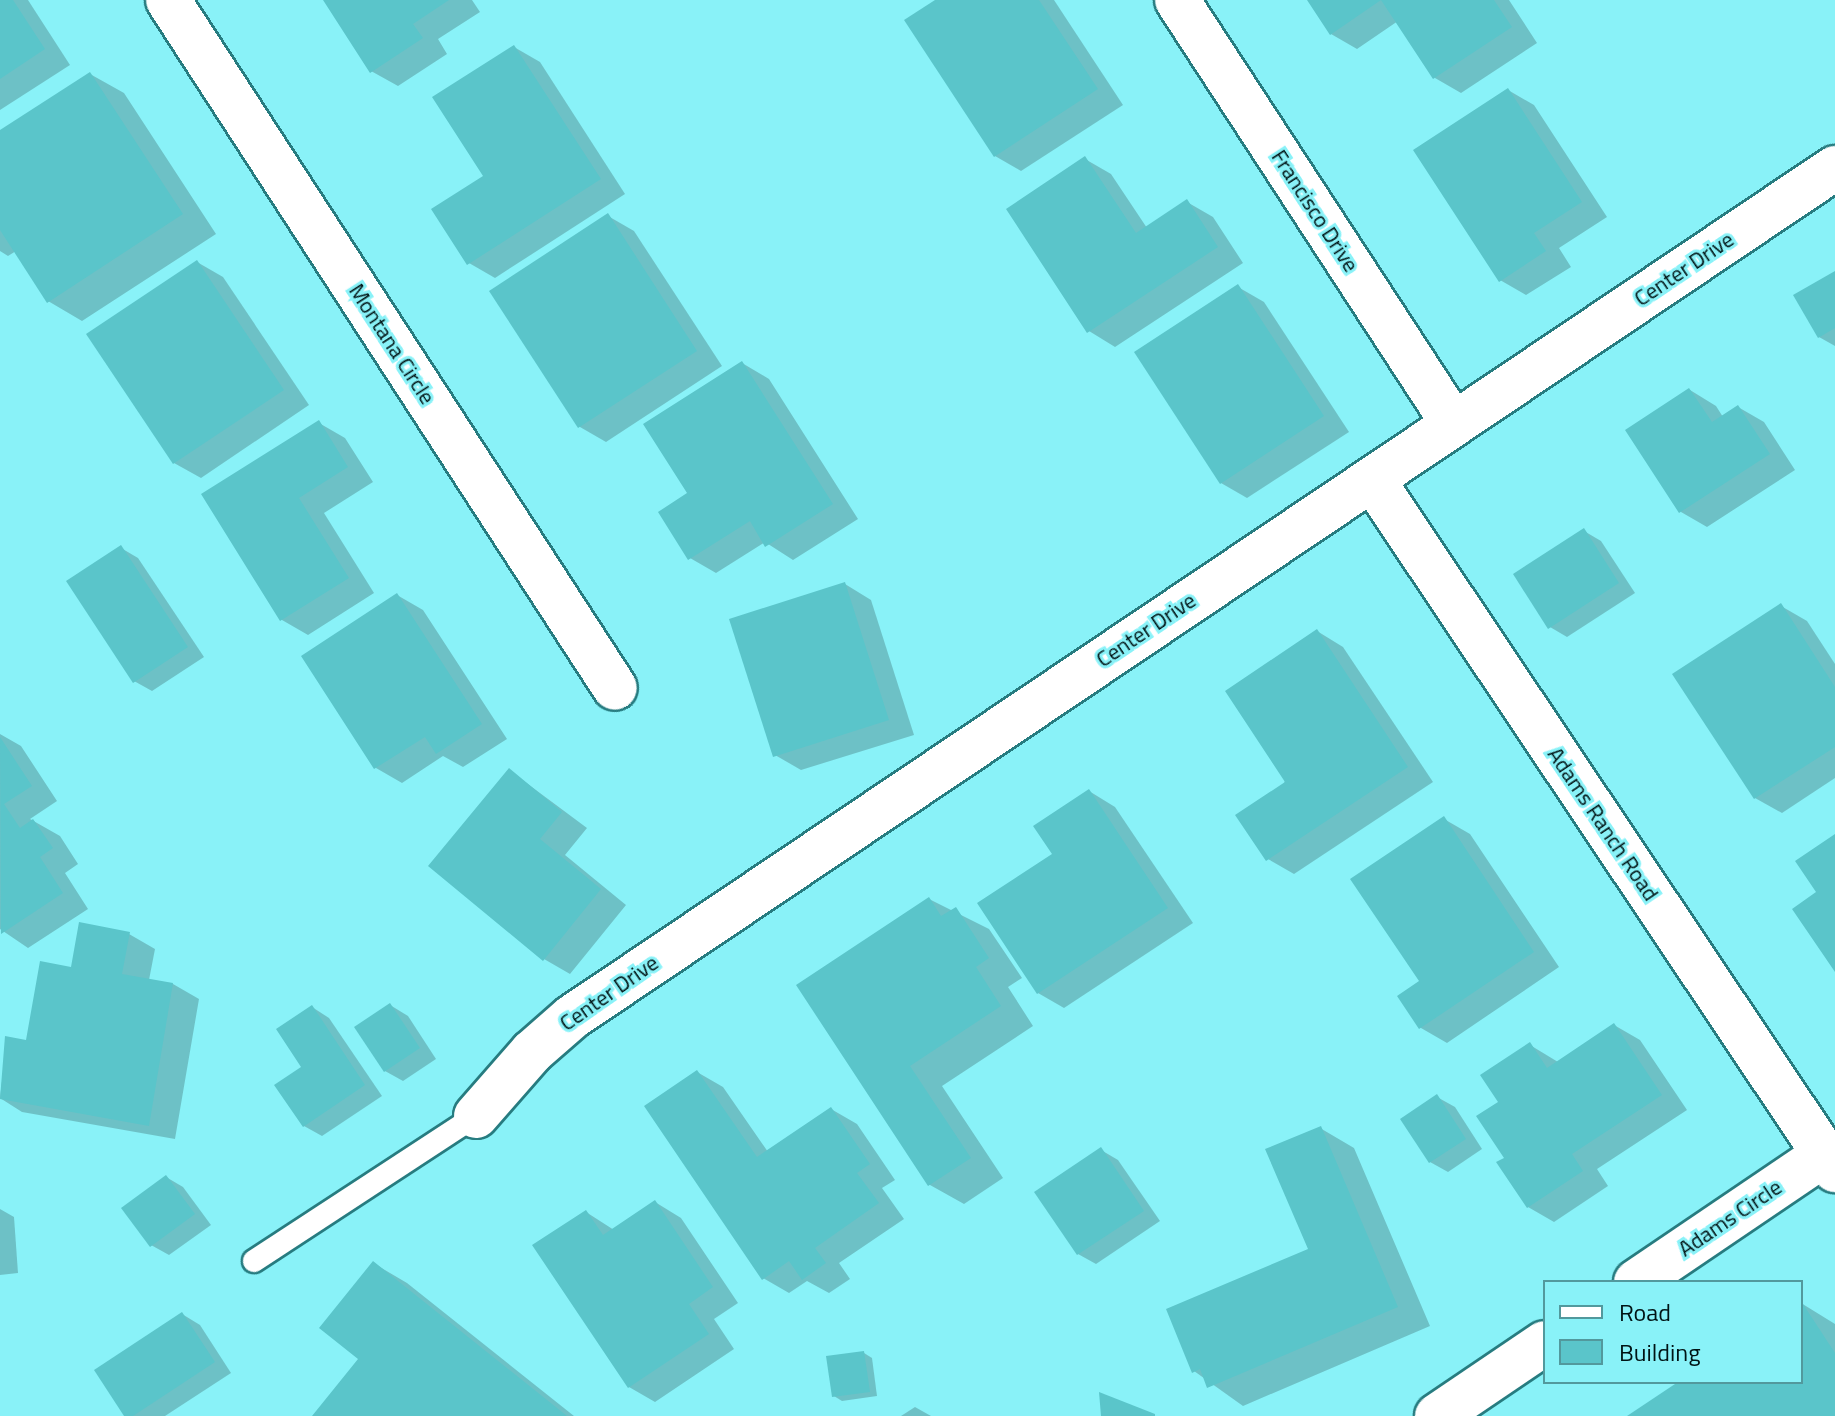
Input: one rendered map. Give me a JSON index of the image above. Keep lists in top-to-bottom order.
{
  "streets": {
    "street": [
      "Francisco Drive",
      "Center Drive",
      "Montana Circle",
      "Adams Ranch Road",
      "Adams Circle"
    ]
  },
  "crossings": [
    ["Francisco Drive", "Center Drive"],
    ["Center Drive", "Adams Ranch Road"],
    ["Adams Ranch Road", "Adams Circle"]
  ],
  "legend": ["Road", "Building"]
}
